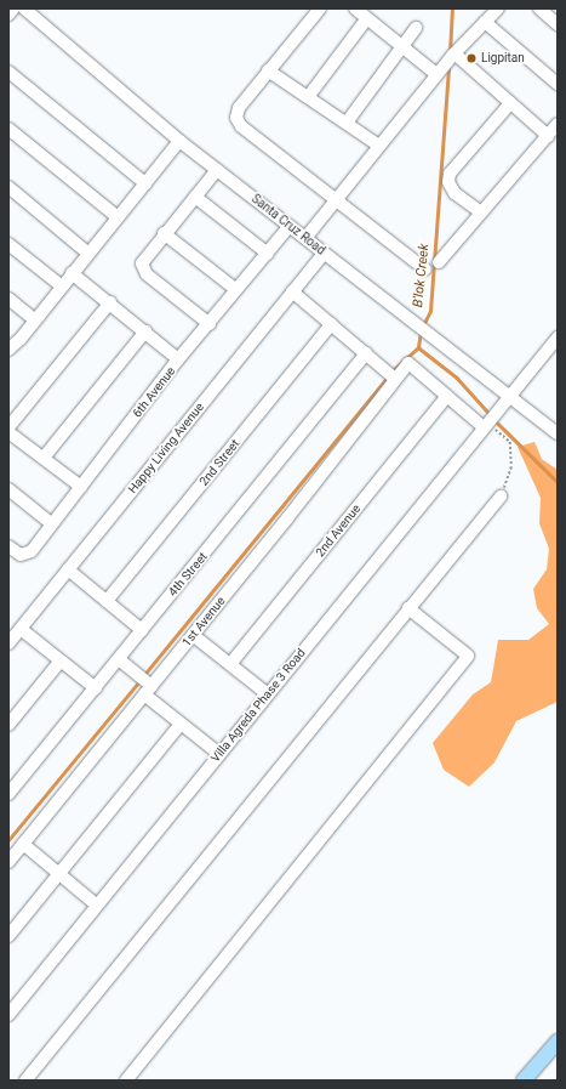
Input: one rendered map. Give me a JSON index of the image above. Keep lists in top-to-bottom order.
{
  "streets": {
    "street": [
      "Santa Cruz Road",
      "6th Avenue",
      "Happy Living Avenue",
      "2nd Street",
      "2nd Avenue",
      "4th Street",
      "1st Avenue",
      "Villa Agreda Phase 3 Road"
    ]
  },
  "crossings": [
    ["Santa Cruz Road", "6th Avenue"],
    ["Santa Cruz Road", "Happy Living Avenue"],
    ["Santa Cruz Road", "Villa Agreda Phase 3 Road"],
    ["2nd Avenue", "1st Avenue"]
  ],
  "water": ["B'lok Creek"],
  "places": ["Ligpitan"]
}
